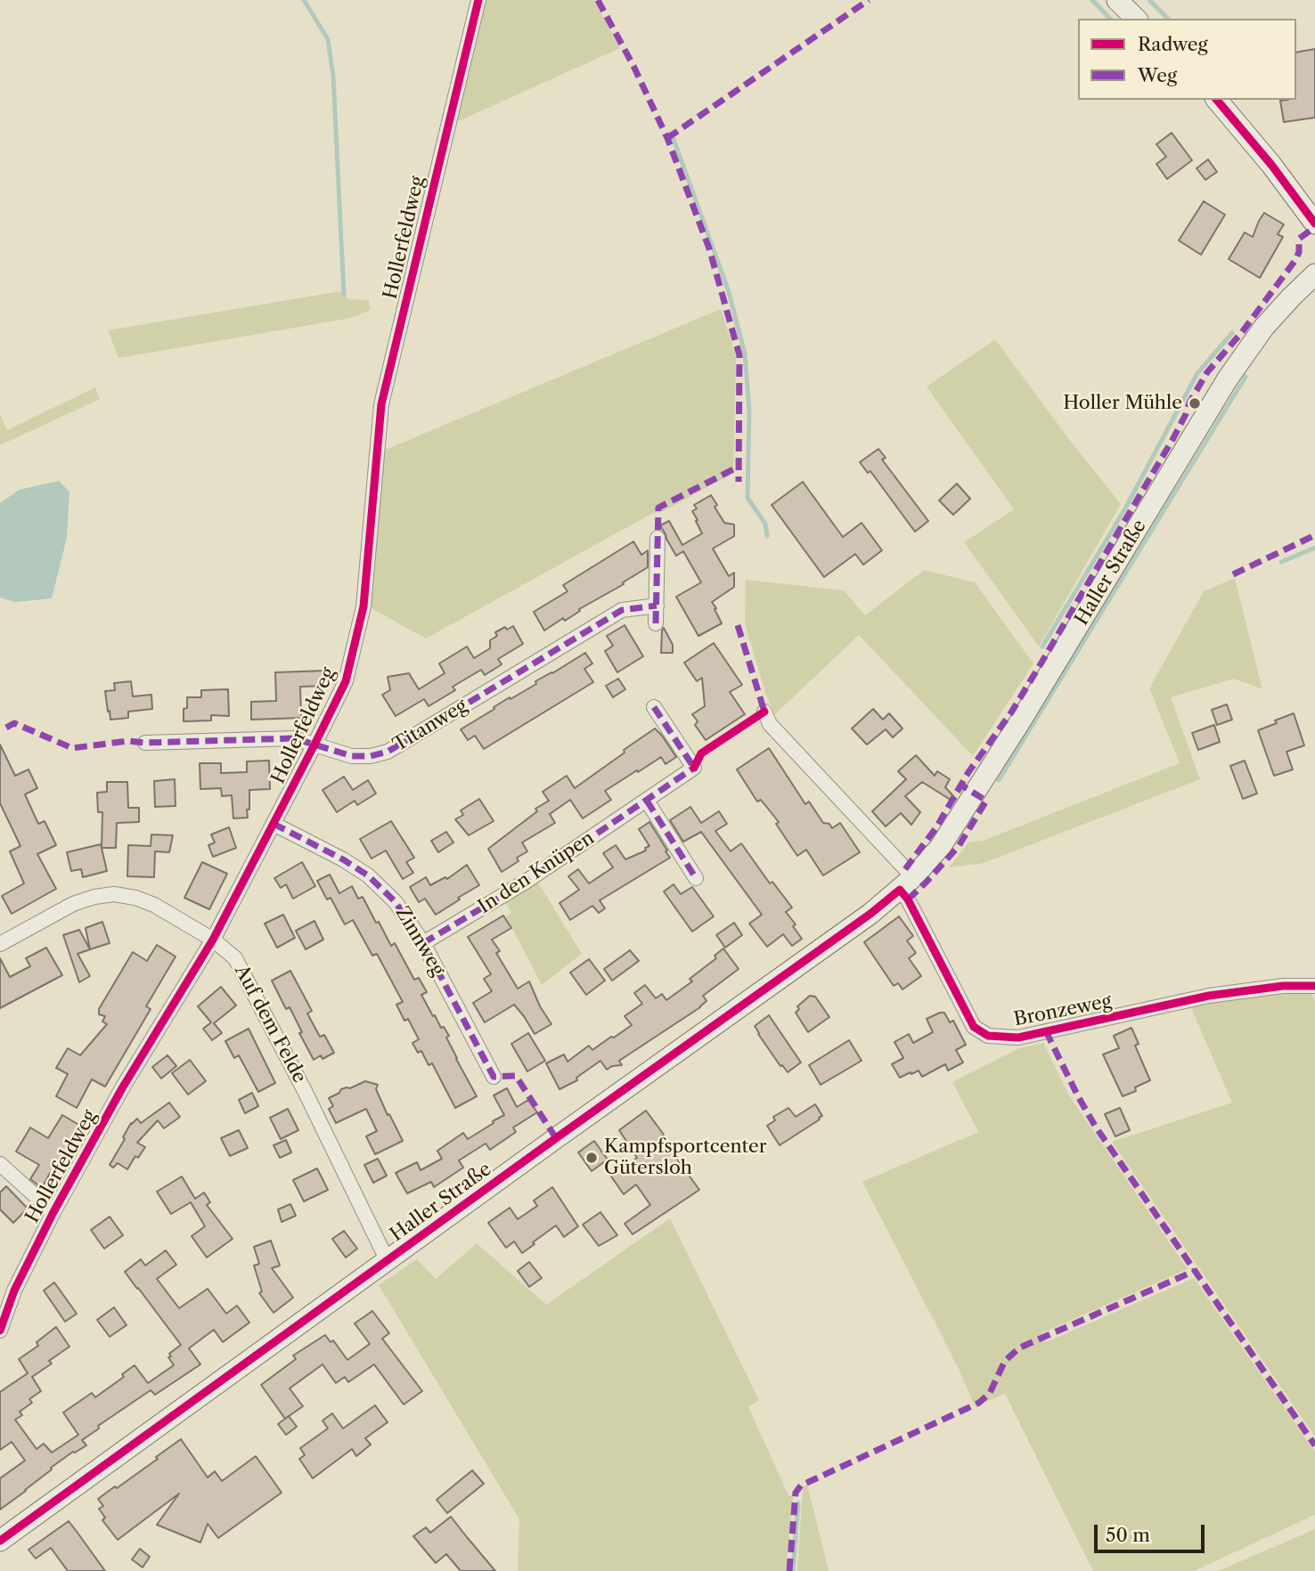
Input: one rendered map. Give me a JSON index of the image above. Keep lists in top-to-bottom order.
{
  "streets": {
    "street": [
      "Hollerfeldweg",
      "Haller Straße",
      "Titanweg",
      "In den Knüpen",
      "Zinnweg",
      "Bronzeweg",
      "Auf dem Felde"
    ]
  },
  "crossings": [
    ["Hollerfeldweg", "Titanweg"],
    ["Hollerfeldweg", "Zinnweg"],
    ["Hollerfeldweg", "Auf dem Felde"],
    ["Haller Straße", "Bronzeweg"],
    ["Haller Straße", "Auf dem Felde"],
    ["In den Knüpen", "Zinnweg"]
  ],
  "places": ["Holler Mühle", "Kampfsportcenter Gütersloh"],
  "legend": ["Radweg", "Weg"],
  "scale_bar": "50 m"
}
